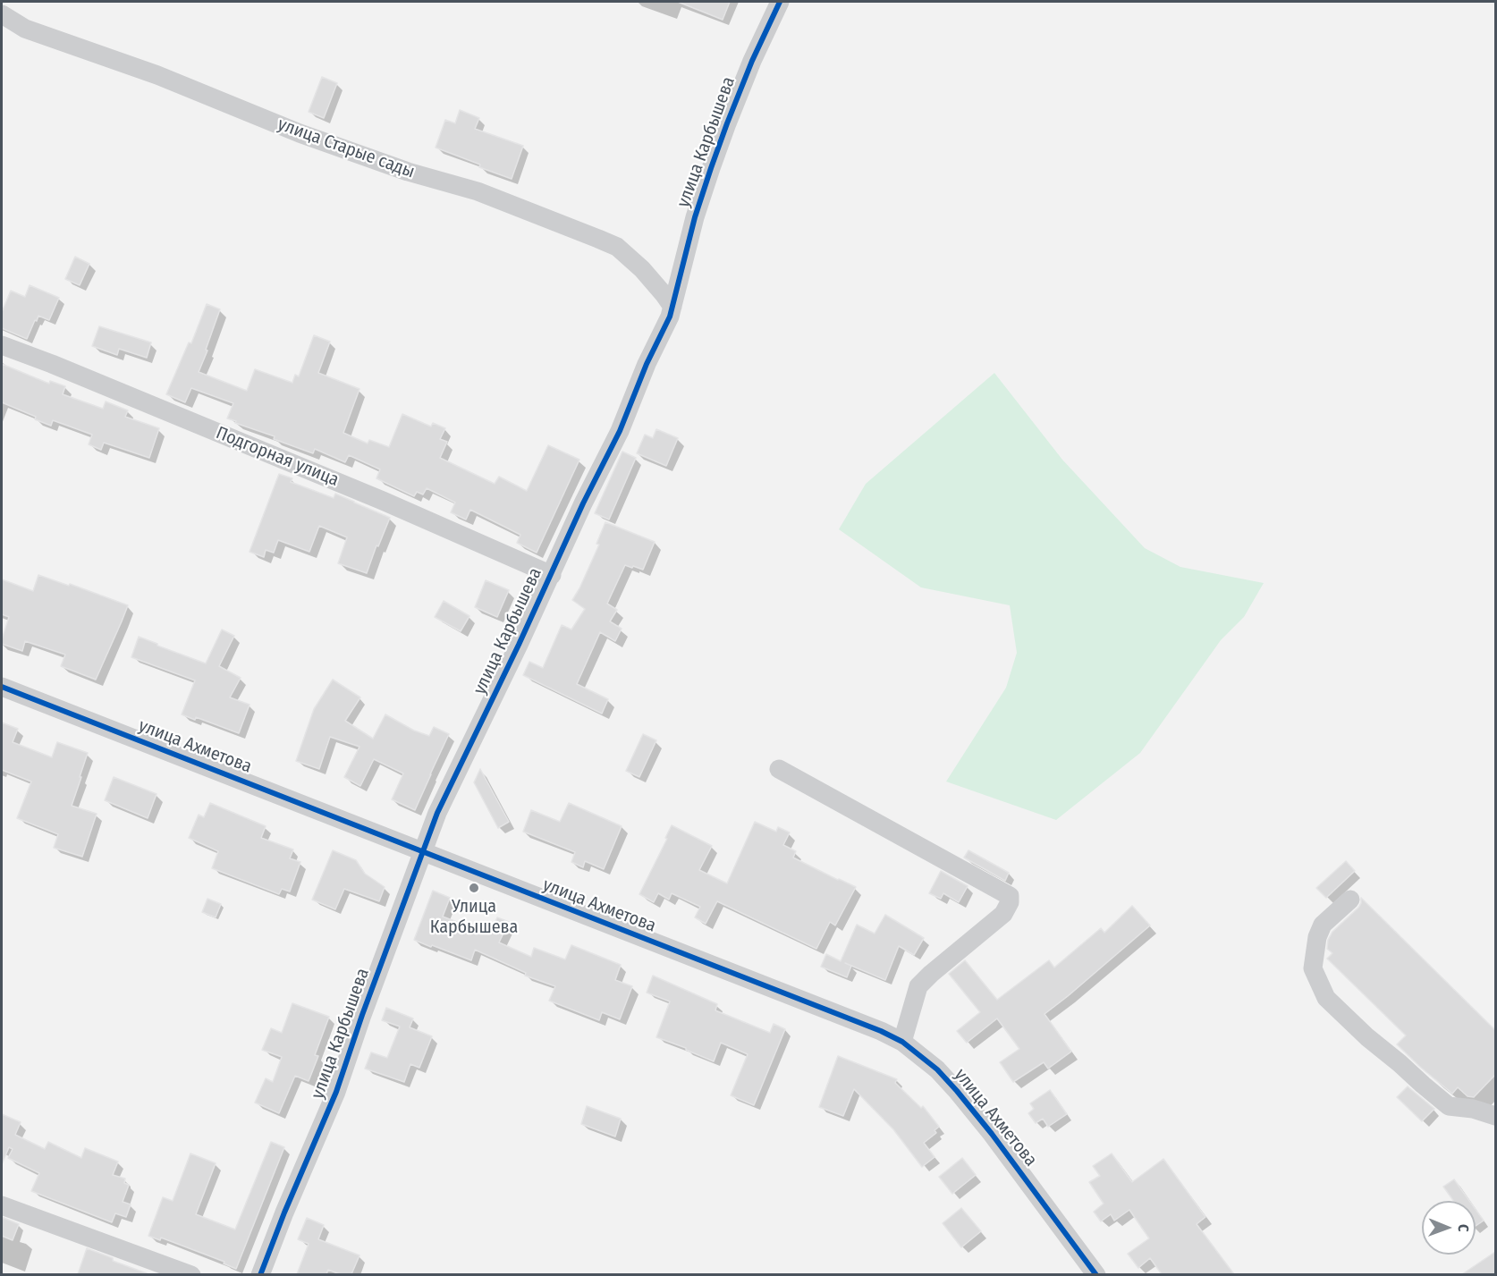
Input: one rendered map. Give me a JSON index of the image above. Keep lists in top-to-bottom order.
{
  "streets": {
    "street": [
      "улица Карбышева",
      "улица Старые сады",
      "Подгорная улица",
      "улица Ахметова"
    ]
  },
  "crossings": [
    ["улица Карбышева", "улица Старые сады"],
    ["улица Карбышева", "Подгорная улица"],
    ["улица Карбышева", "улица Ахметова"]
  ],
  "places": ["Улица Карбышева"],
  "north": "right"
}
